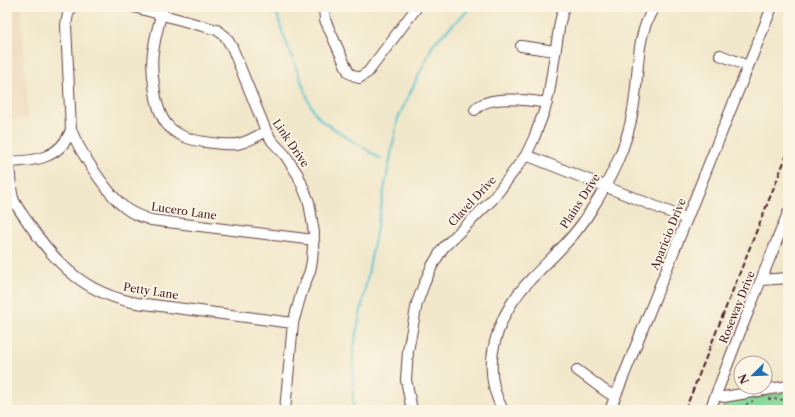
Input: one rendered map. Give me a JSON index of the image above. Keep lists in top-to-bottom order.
{
  "streets": {
    "street": [
      "Link Drive",
      "Clavel Drive",
      "Plains Drive",
      "Lucero Lane",
      "Aparicio Drive",
      "Petty Lane",
      "Roseway Drive"
    ]
  },
  "crossings": [
    ["Link Drive", "Lucero Lane"],
    ["Link Drive", "Petty Lane"]
  ],
  "north": "bottom left"
}
